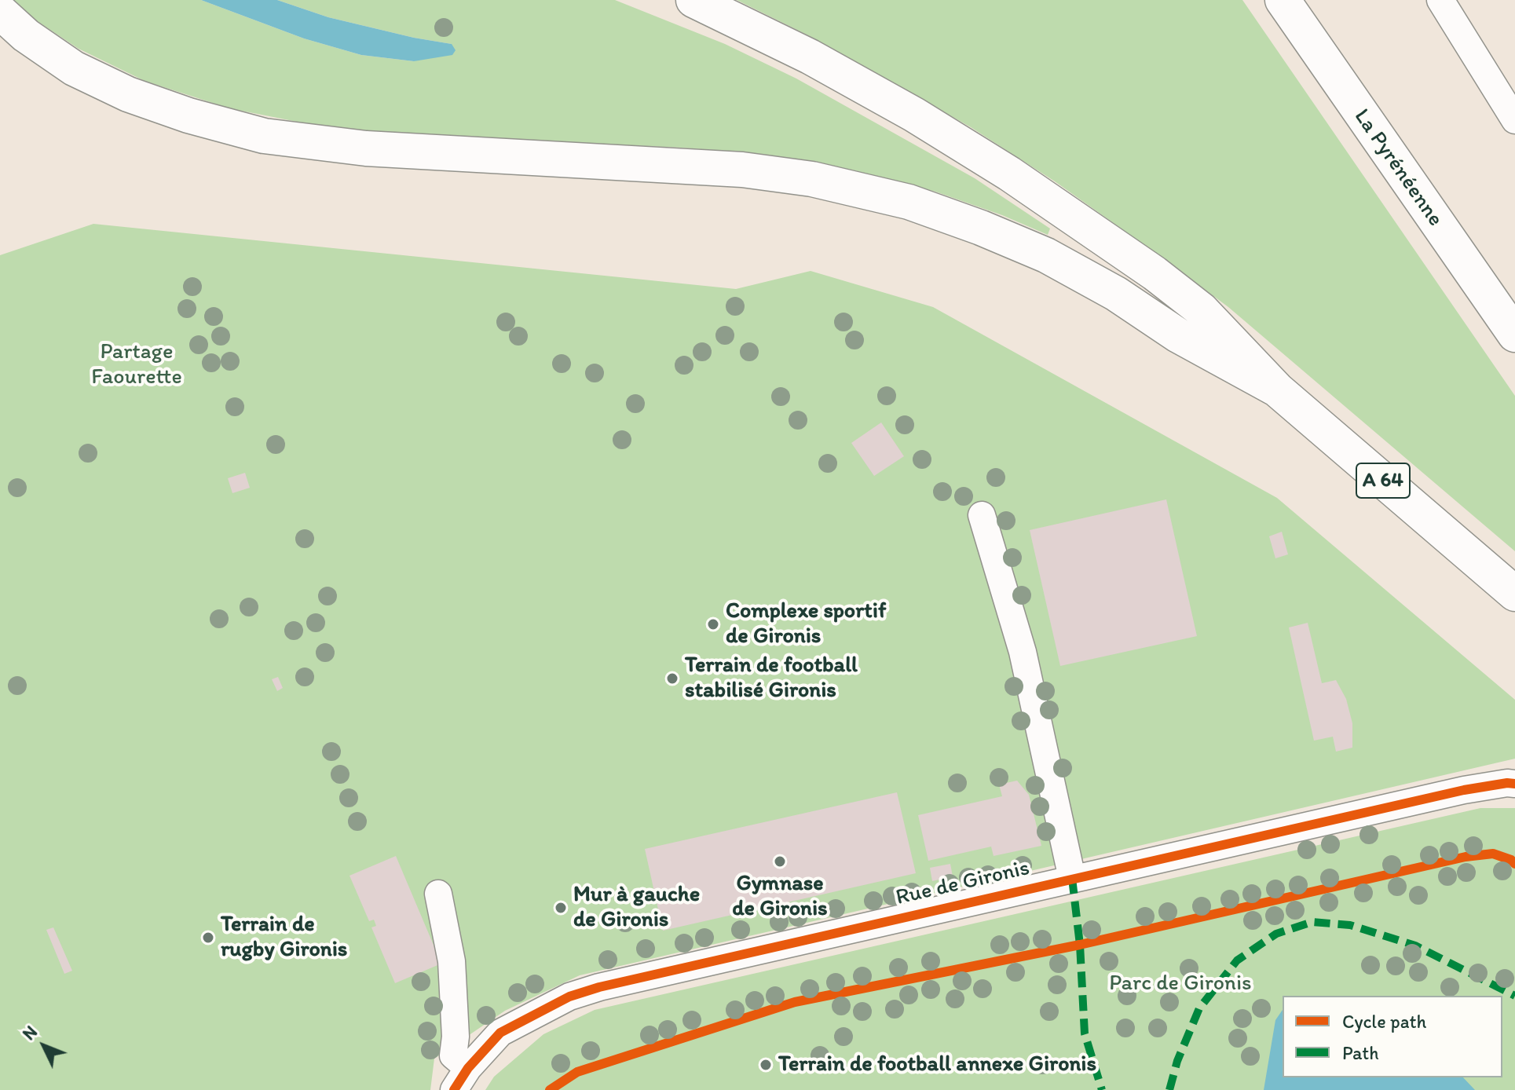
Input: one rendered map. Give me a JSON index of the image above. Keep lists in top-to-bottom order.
{
  "streets": {
    "highway": ["La Pyrénéenne", "A 64"],
    "street": ["Rue de Gironis"]
  },
  "parks": ["Partage Faourette", "Parc de Gironis"],
  "places": [
    "Complexe sportif de Gironis",
    "Terrain de football stabilisé Gironis",
    "Gymnase de Gironis",
    "Mur à gauche de Gironis",
    "Terrain de rugby Gironis",
    "Terrain de football annexe Gironis"
  ],
  "legend": ["Cycle path", "Path"],
  "north": "top left"
}
